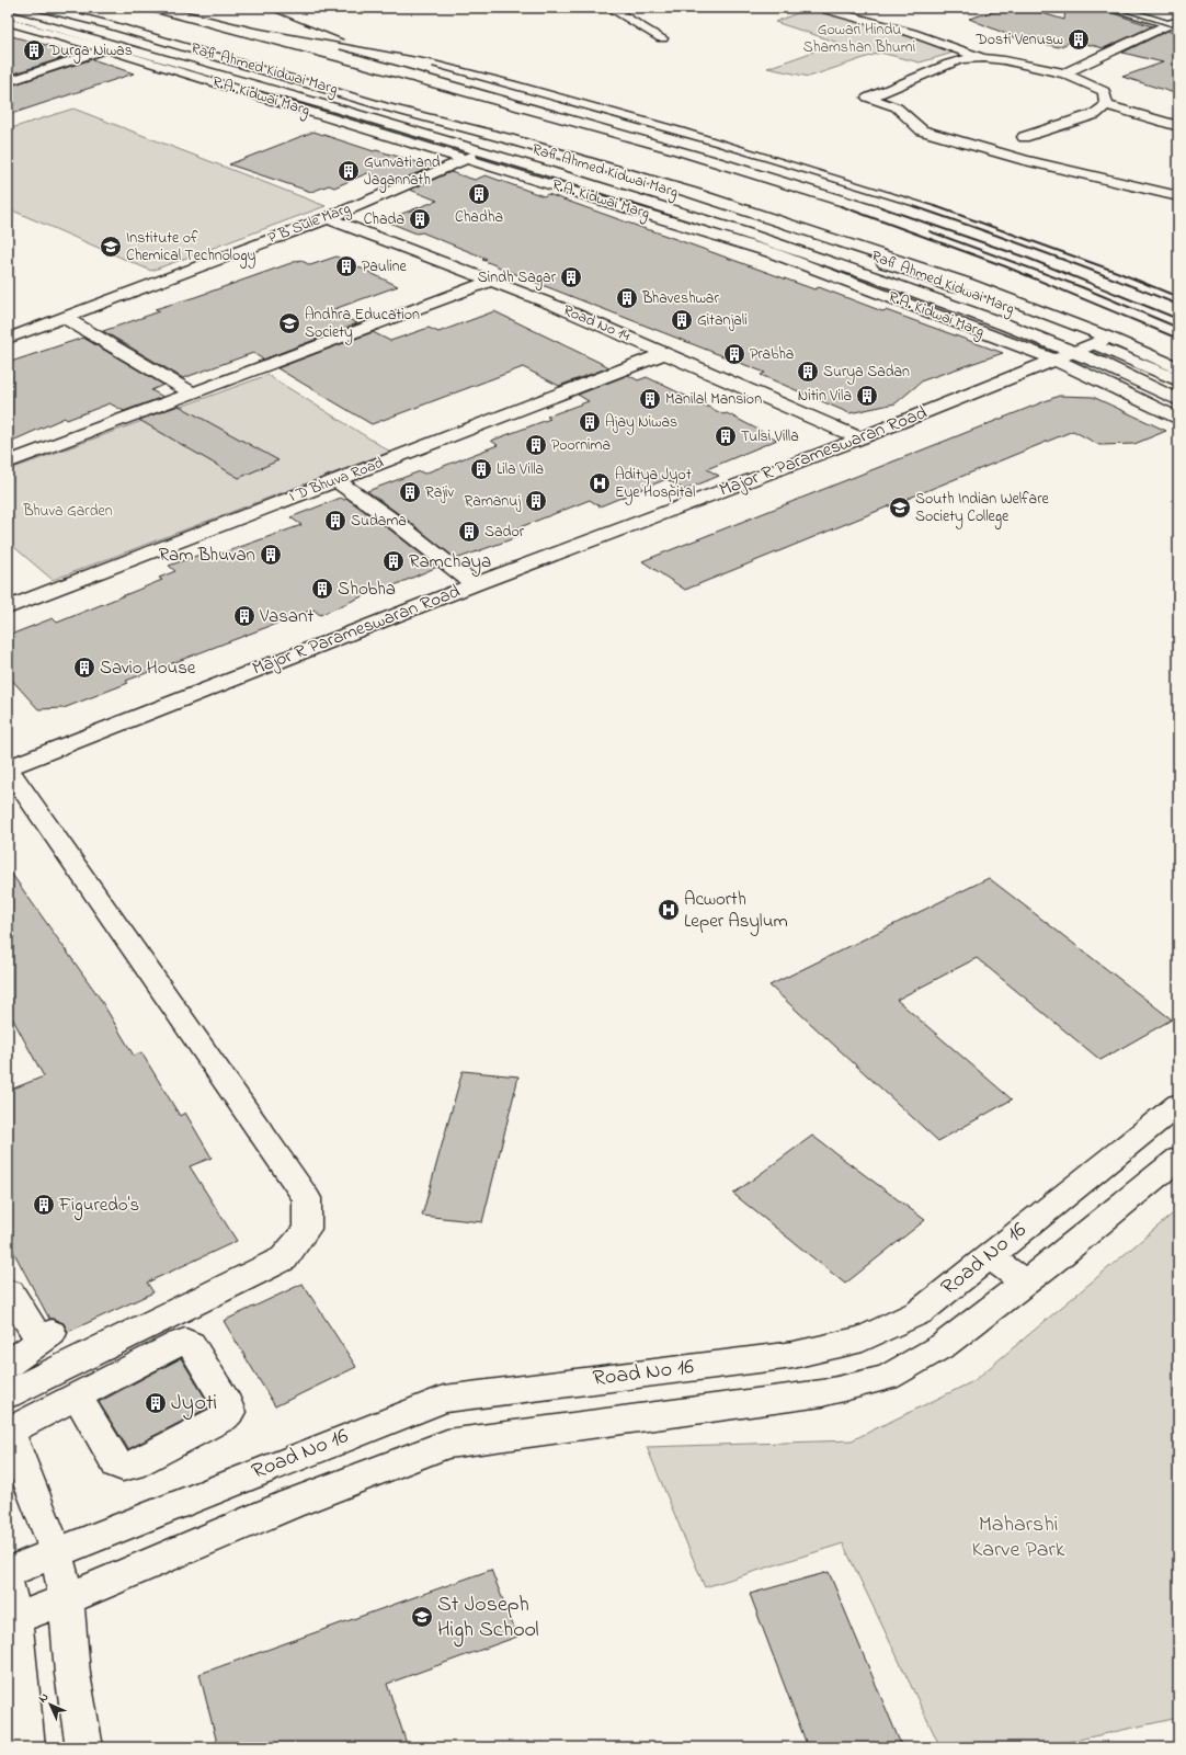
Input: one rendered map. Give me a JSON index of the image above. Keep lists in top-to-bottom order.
{
  "streets": {
    "street": [
      "Rafi Ahmed Kidwai Marg",
      "R.A. Kidwai Marg",
      "P B Sule Marg",
      "Road No 14",
      "Major R Parameswaran Road",
      "I D Bhuva Road",
      "Road No 16"
    ]
  },
  "crossings": [
    ["Rafi Ahmed Kidwai Marg", "P B Sule Marg"],
    ["Rafi Ahmed Kidwai Marg", "Major R Parameswaran Road"],
    ["R.A. Kidwai Marg", "P B Sule Marg"],
    ["R.A. Kidwai Marg", "Major R Parameswaran Road"],
    ["P B Sule Marg", "Road No 14"],
    ["Road No 14", "Major R Parameswaran Road"],
    ["Road No 14", "I D Bhuva Road"]
  ],
  "parks": ["Gowari Hindu Shamshan Bhumi", "Bhuva Garden", "Maharshi Karve Park"],
  "places": {
    "building": [
      "Dosti Venusw",
      "Durga Niwas",
      "Gunvati and Jagannath",
      "Chadha",
      "Chada",
      "Pauline",
      "Sindh Sagar",
      "Bhaveshwar",
      "Gitanjali",
      "Prabha",
      "Surya Sadan",
      "Nitin Vila",
      "Manilal Mansion",
      "Ajay Niwas",
      "Tulsi Villa",
      "Poornima",
      "Lila Villa",
      "Rajiv",
      "Ramanuj",
      "Sudama",
      "Sador",
      "Ram Bhuvan",
      "Ramchaya",
      "Shobha",
      "Vasant",
      "Savio House",
      "Figuredo's",
      "Jyoti"
    ],
    "school or university": [
      "Institute of Chemical Technology",
      "Andhra Education Society",
      "South Indian Welfare Society College",
      "St Joseph High School"
    ],
    "hospital": ["Aditya Jyot Eye Hospital", "Acworth Leper Asylum"]
  },
  "north": "top left"
}
